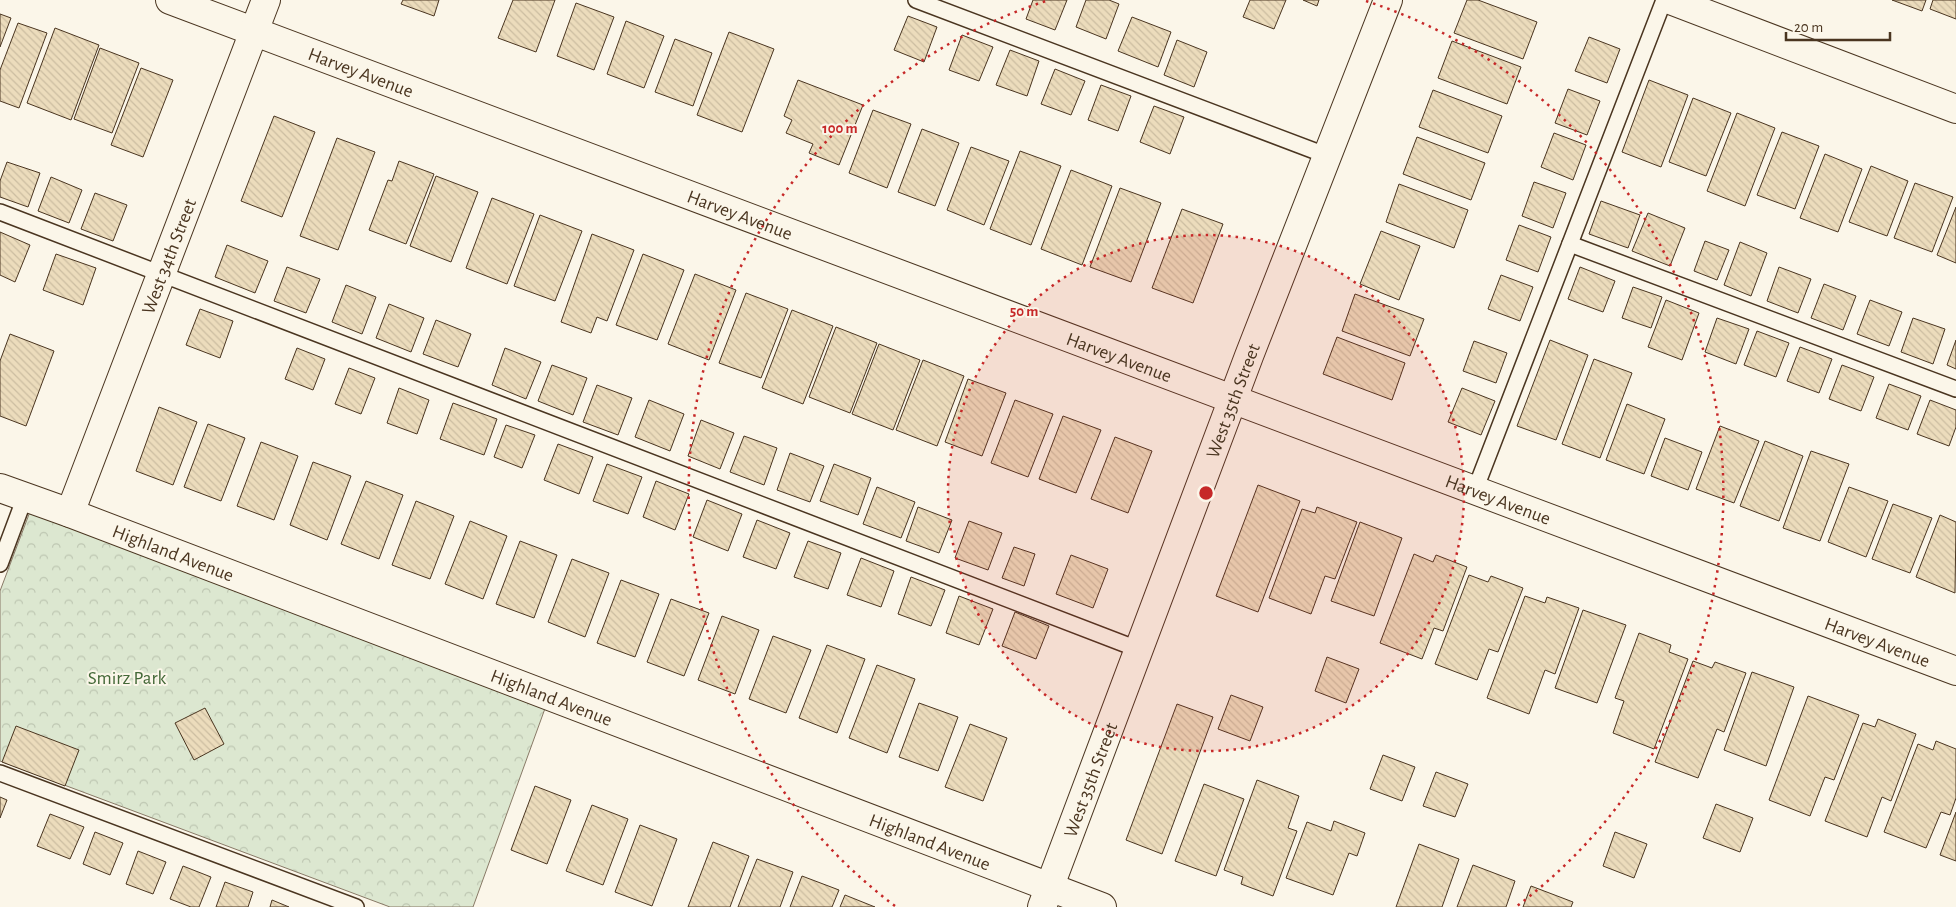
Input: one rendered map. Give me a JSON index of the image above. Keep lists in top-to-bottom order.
{
  "streets": {
    "street": [
      "Harvey Avenue",
      "West 34th Street",
      "West 35th Street",
      "Highland Avenue"
    ]
  },
  "crossings": [
    ["Harvey Avenue", "West 34th Street"],
    ["Harvey Avenue", "West 35th Street"],
    ["West 34th Street", "Highland Avenue"],
    ["West 35th Street", "Highland Avenue"]
  ],
  "parks": ["Smirz Park"],
  "scale_bar": "20 m",
  "rings": ["100 m", "50 m"]
}
